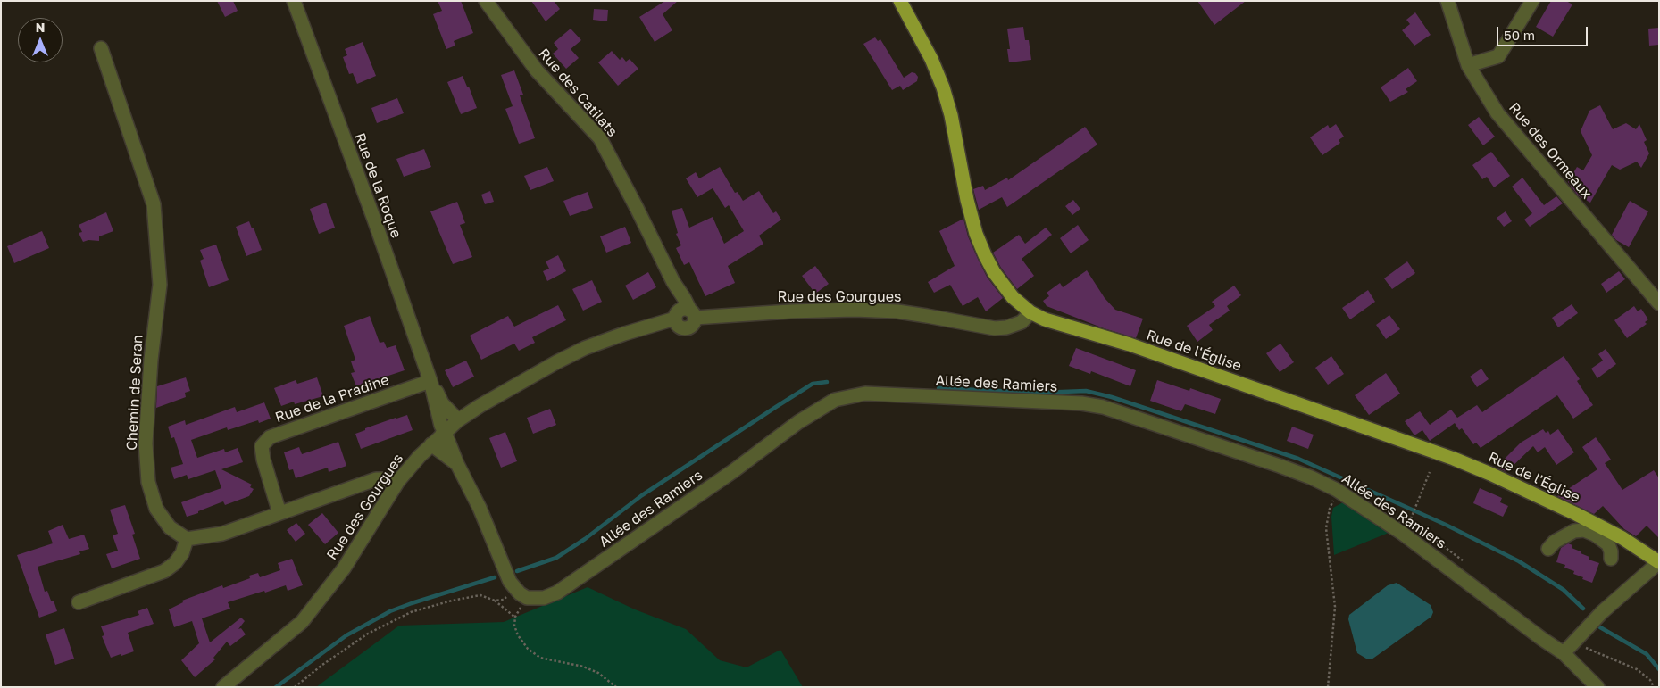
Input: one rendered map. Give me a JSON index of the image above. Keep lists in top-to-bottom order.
{
  "streets": {
    "main road": ["Rue de l'Église"],
    "street": [
      "Rue des Catilats",
      "Rue des Ormeaux",
      "Rue de la Roque",
      "Rue des Gourgues",
      "Allée des Ramiers",
      "Chemin de Seran",
      "Rue de la Pradine"
    ]
  },
  "crossings": [
    ["Rue des Catilats", "Rue des Gourgues"],
    ["Rue de la Roque", "Rue des Gourgues"],
    ["Rue de la Roque", "Rue de la Pradine"],
    ["Rue des Gourgues", "Rue de l'Église"]
  ],
  "scale_bar": "50 m",
  "north": "top"
}
